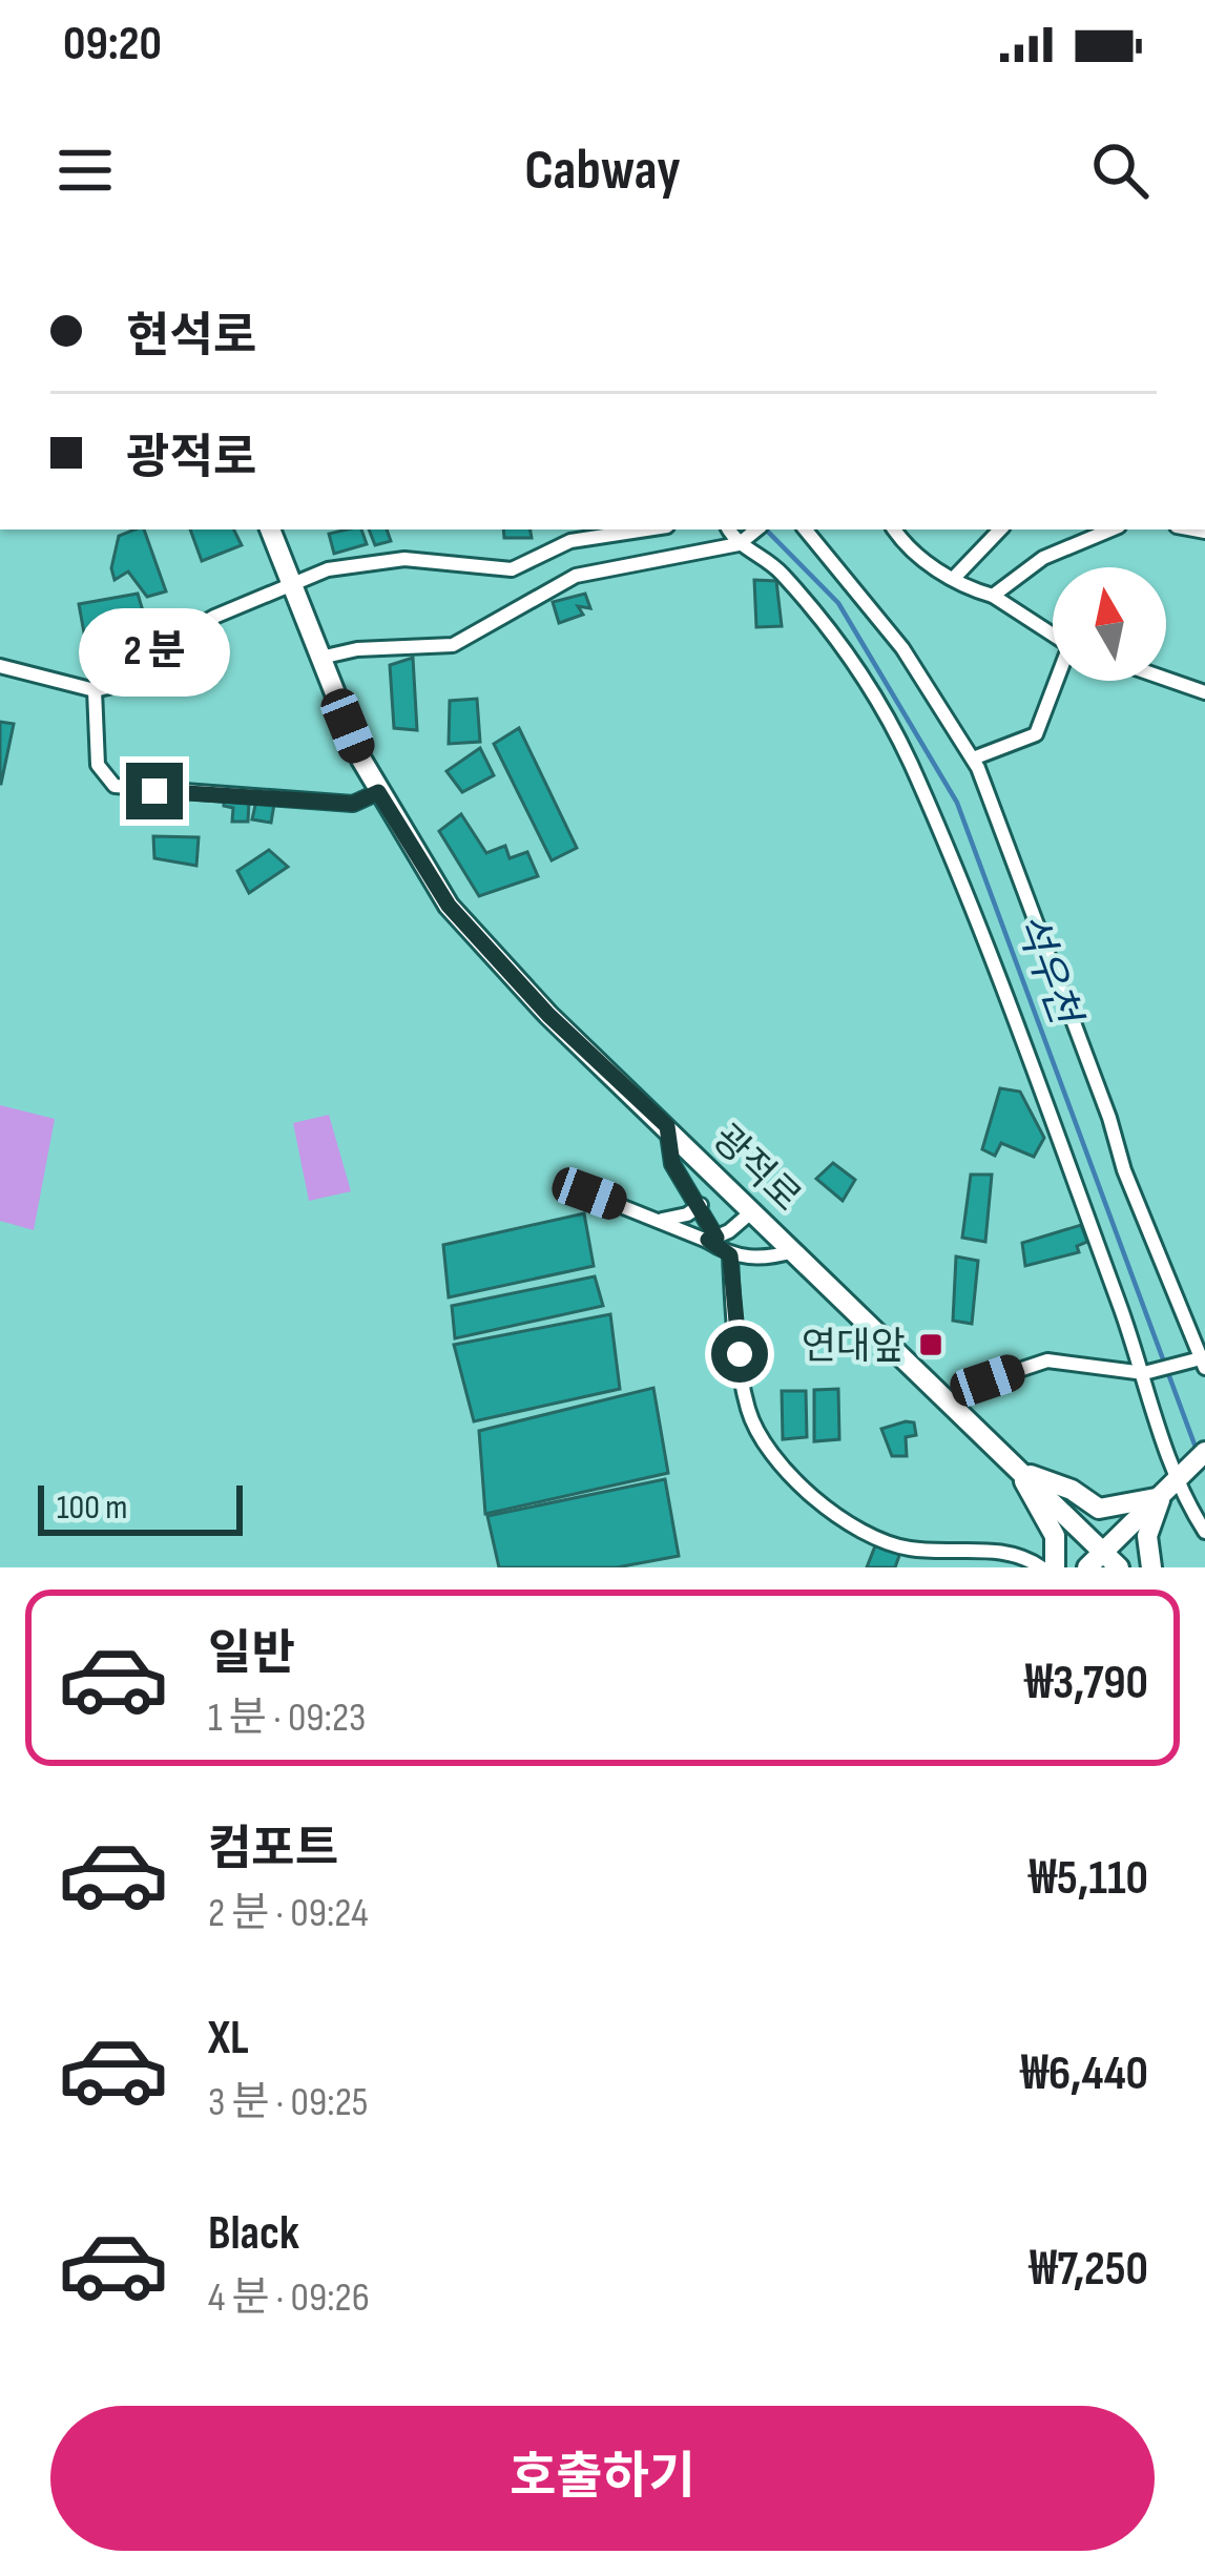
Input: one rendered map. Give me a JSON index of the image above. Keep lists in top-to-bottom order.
{
  "streets": {
    "main road": ["광적로"]
  },
  "water": ["석우천"],
  "places": {
    "transit": ["연대앞"]
  },
  "scale_bar": "100 m",
  "north": "top",
  "page": {
    "status": "09:20",
    "header": "Cabway",
    "banner": ["현석로", "광적로"],
    "bubble": "2 분",
    "scale": "100 m",
    "list": [
      {
        "name": "일반",
        "note": "1 분 · 09:23",
        "value": "₩3,790"
      },
      {
        "name": "컴포트",
        "note": "2 분 · 09:24",
        "value": "₩5,110"
      },
      {
        "name": "XL",
        "note": "3 분 · 09:25",
        "value": "₩6,440"
      },
      {
        "name": "Black",
        "note": "4 분 · 09:26",
        "value": "₩7,250"
      }
    ],
    "buttons": "호출하기"
  }
}
